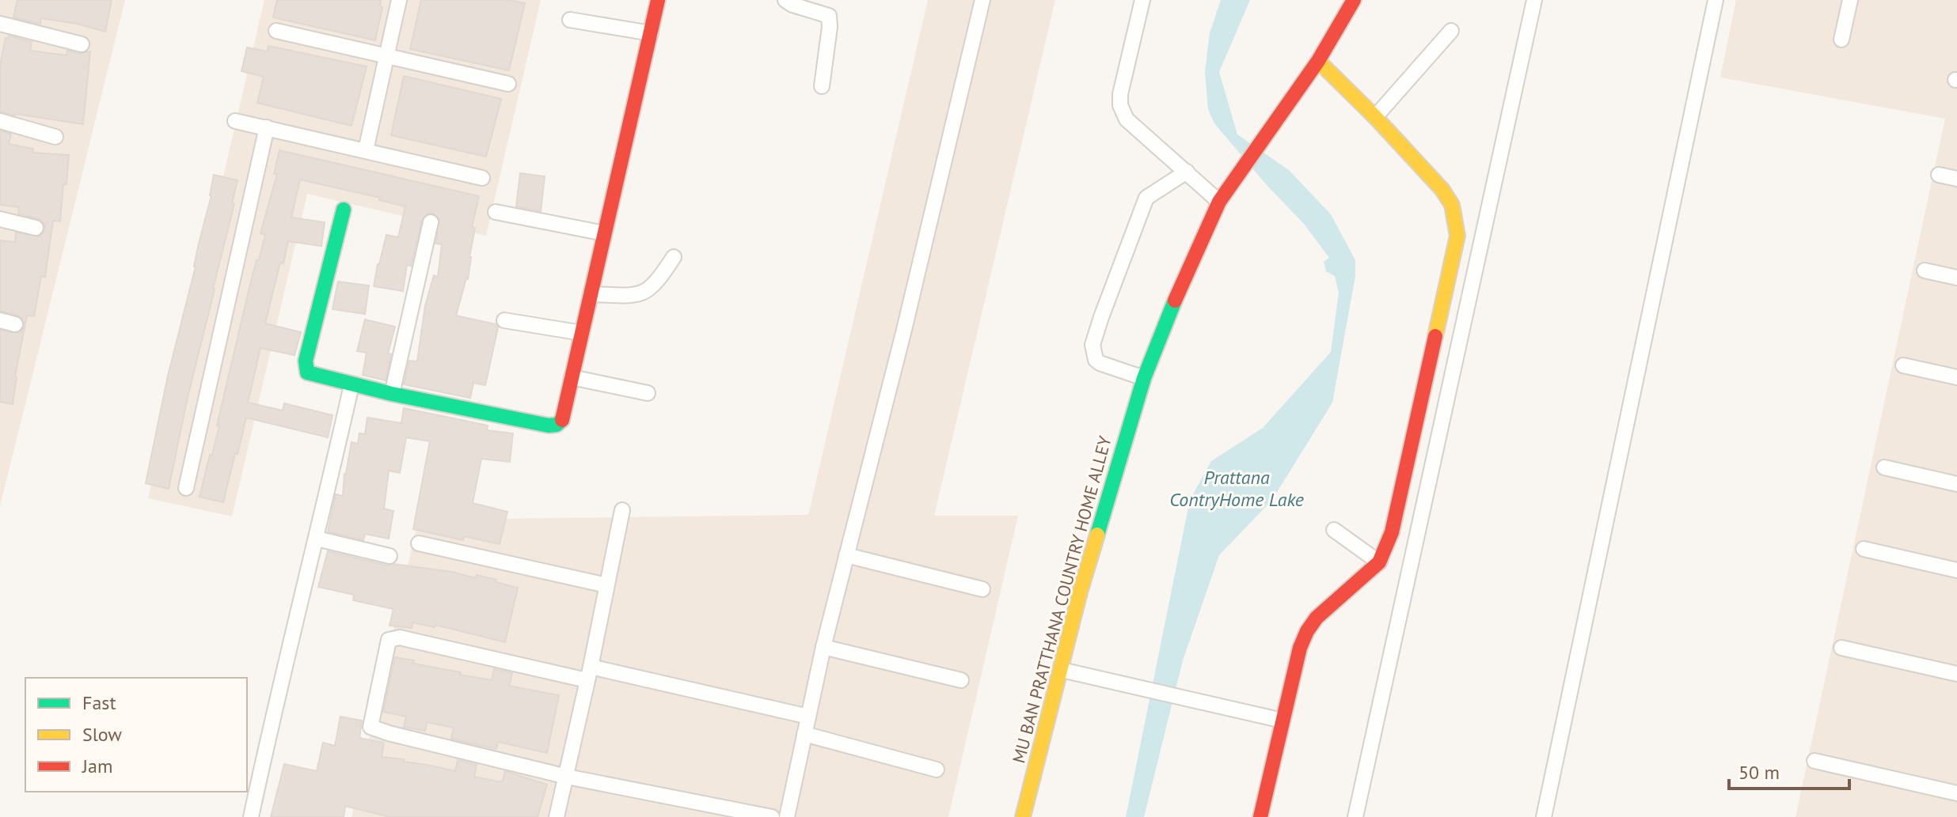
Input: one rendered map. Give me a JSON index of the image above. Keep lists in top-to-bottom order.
{
  "streets": {
    "street": ["MU BAN PRATTHANA COUNTRY HOME ALLEY"]
  },
  "water": ["Prattana ContryHome Lake"],
  "legend": ["Fast", "Slow", "Jam"],
  "scale_bar": "50 m"
}
